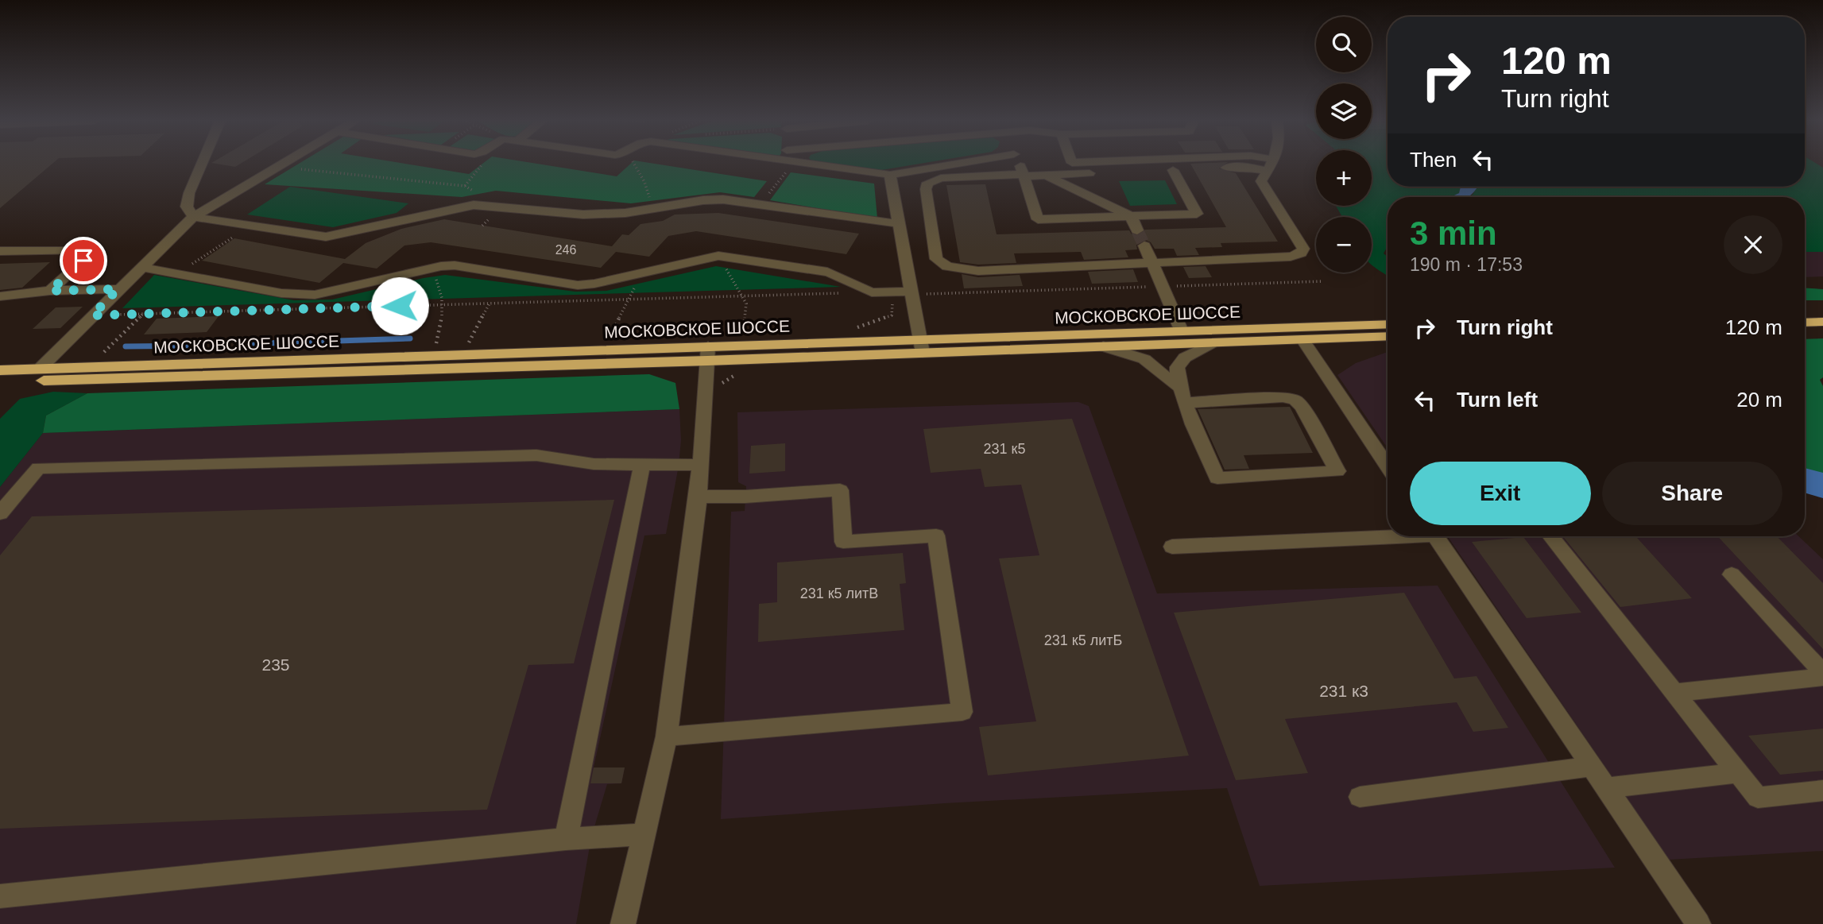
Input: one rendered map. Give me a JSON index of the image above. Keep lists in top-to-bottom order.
{
  "streets": {
    "highway": ["МОСКОВСКОЕ ШОССЕ"]
  },
  "house_numbers": [
    "246",
    "231 к5",
    "231 к5 литВ",
    "231 к5 литБ",
    "235",
    "231 к3"
  ],
  "page": {
    "map_buttons": ["+", "−"],
    "turn": ["120 m", "Turn right"],
    "then": "Then",
    "heading": ["3 min", "190 m · 17:53"],
    "list": [
      {
        "name": "Turn right",
        "value": "120 m"
      },
      {
        "name": "Turn left",
        "value": "20 m"
      }
    ],
    "buttons": ["Exit", "Share"]
  }
}
